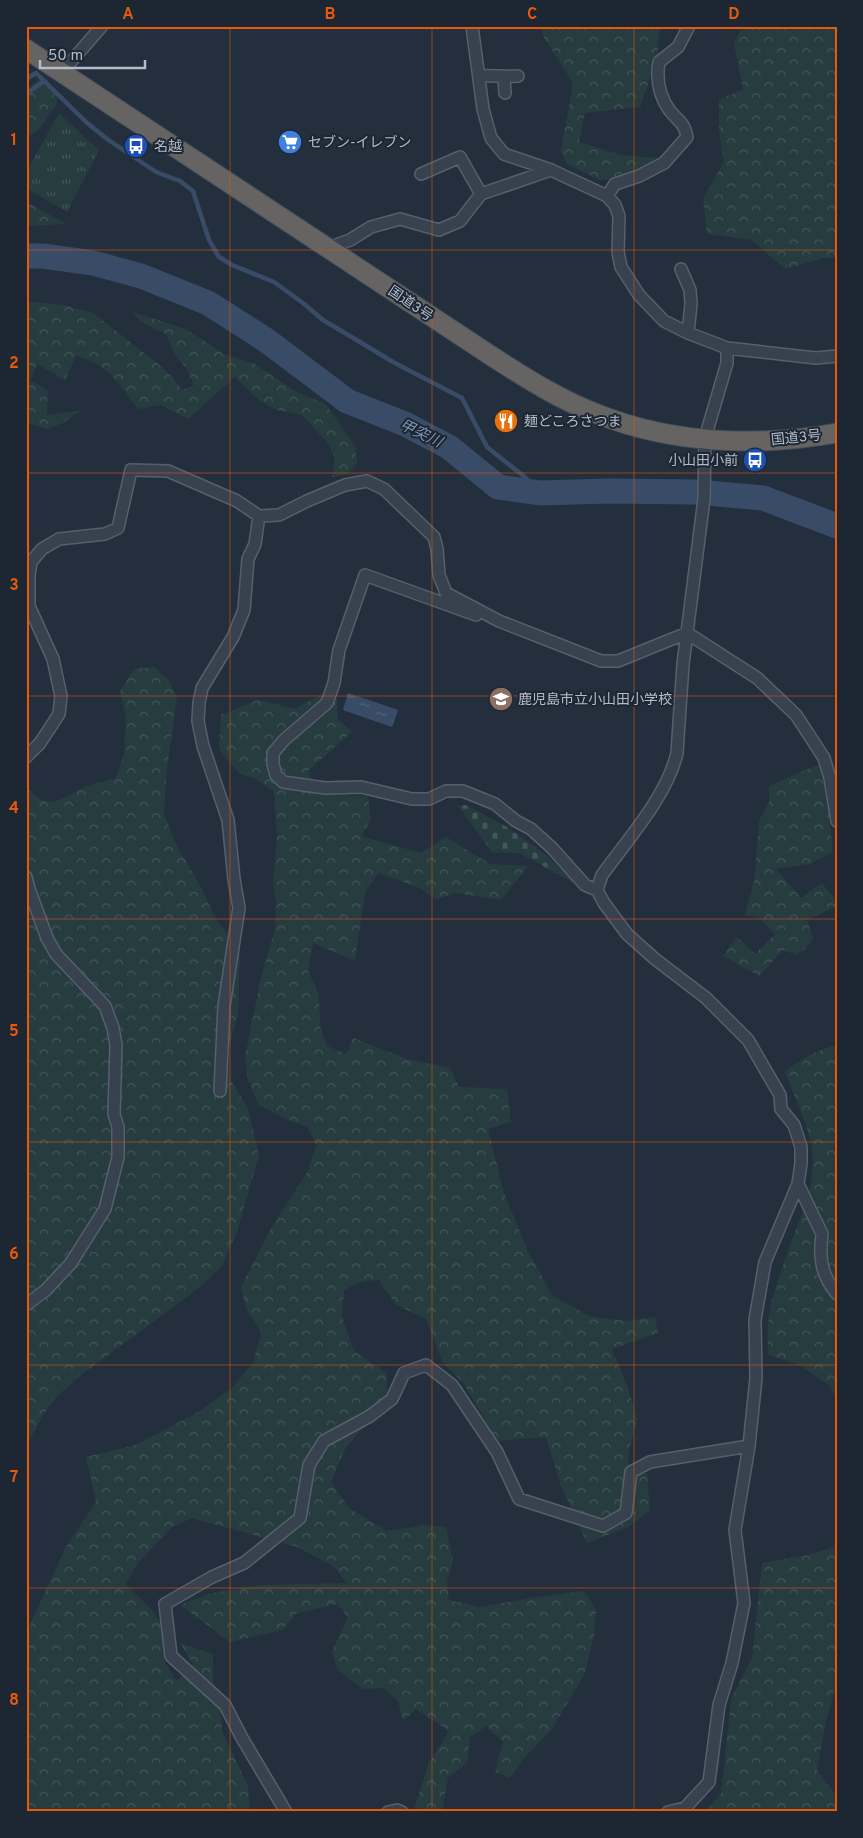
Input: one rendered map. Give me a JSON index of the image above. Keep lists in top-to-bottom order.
{
  "streets": {
    "highway": ["国道3号"]
  },
  "water": ["甲突川"],
  "places": {
    "supermarket": ["セブン-イレブン"],
    "bus stop": ["名越", "小山田小前"],
    "restaurant": ["麺どころさつま"],
    "school or university": ["鹿児島市立小山田小学校"]
  },
  "scale_bar": "50 m",
  "grid": {
    "columns": [
      "A",
      "B",
      "C",
      "D"
    ],
    "rows": [
      "1",
      "2",
      "3",
      "4",
      "5",
      "6",
      "7",
      "8"
    ]
  }
}
